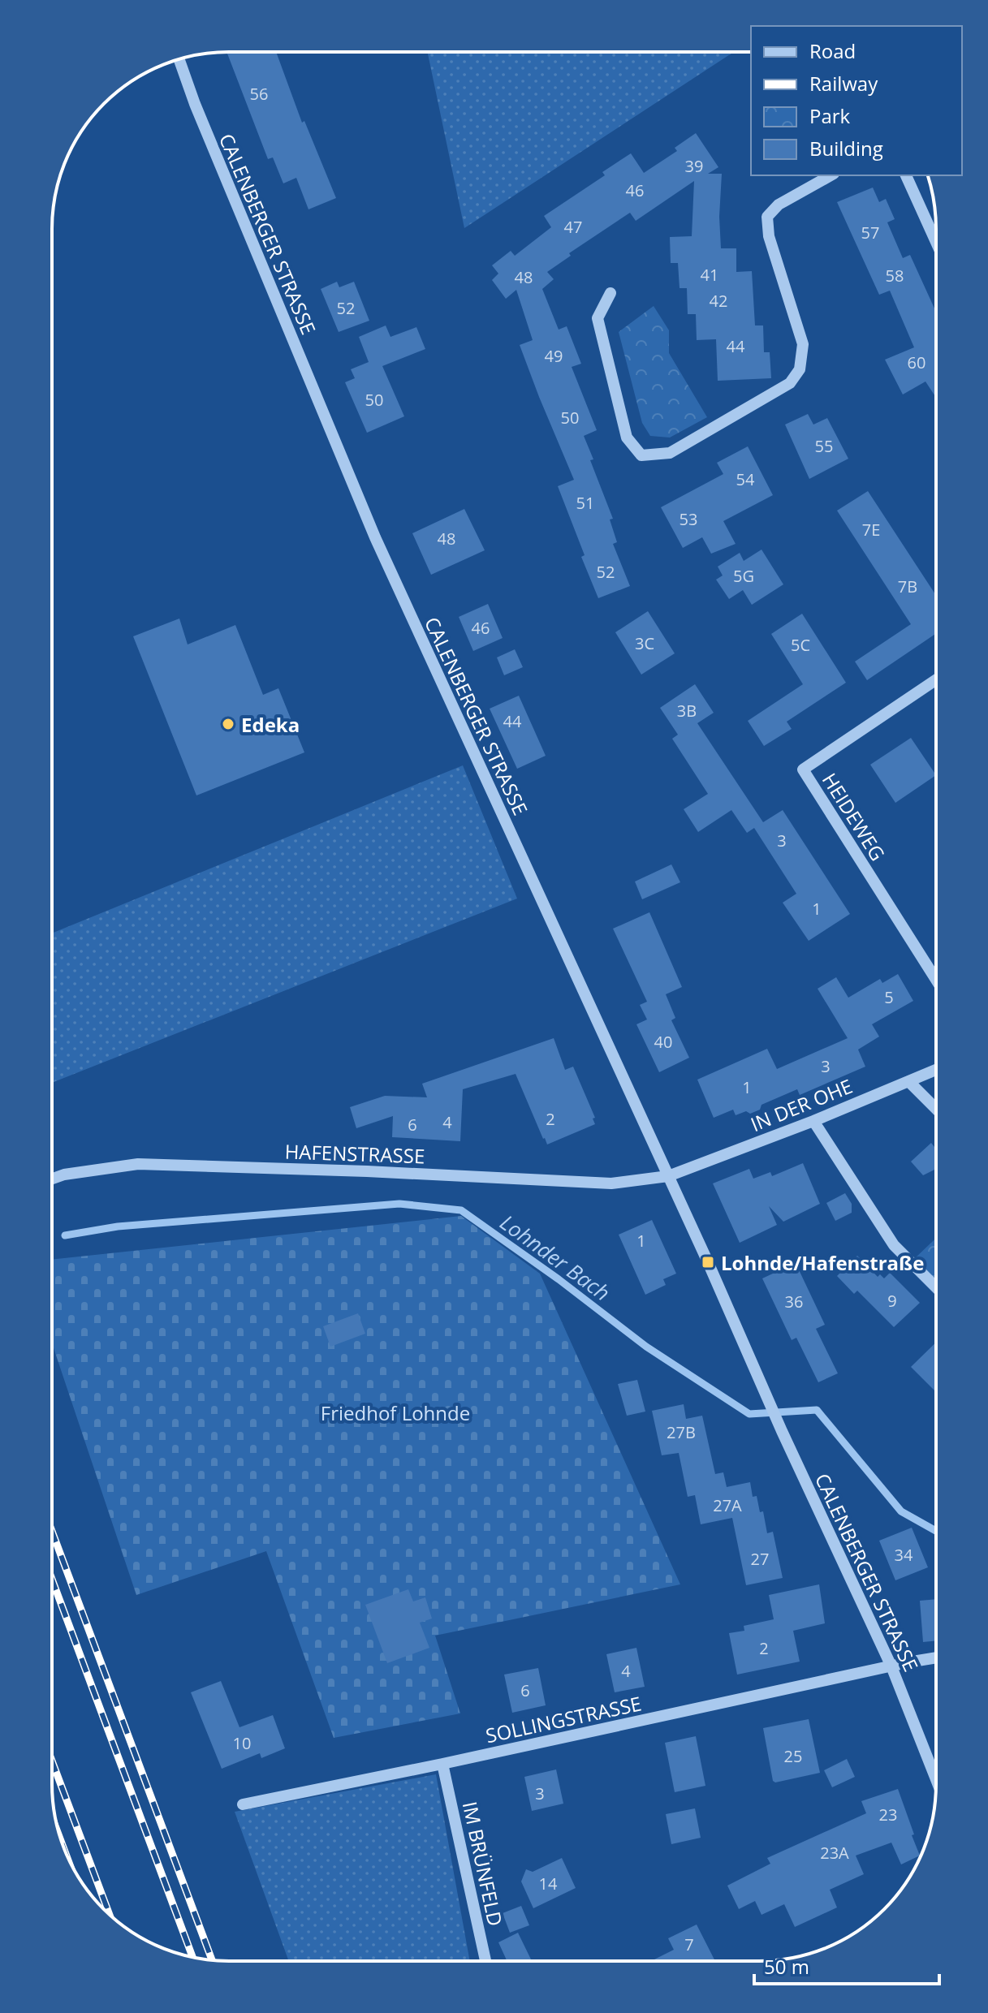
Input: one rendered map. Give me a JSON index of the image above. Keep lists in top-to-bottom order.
{
  "streets": {
    "street": [
      "CALENBERGER STRASSE",
      "HEIDEWEG",
      "IN DER OHE",
      "HAFENSTRASSE",
      "SOLLINGSTRASSE",
      "IM BRÜNFELD"
    ]
  },
  "crossings": [
    ["CALENBERGER STRASSE", "IN DER OHE"],
    ["CALENBERGER STRASSE", "HAFENSTRASSE"],
    ["CALENBERGER STRASSE", "SOLLINGSTRASSE"],
    ["IN DER OHE", "HAFENSTRASSE"],
    ["SOLLINGSTRASSE", "IM BRÜNFELD"]
  ],
  "water": ["Lohnder Bach"],
  "parks": ["Friedhof Lohnde"],
  "places": {
    "other": ["Edeka"],
    "transit": ["Lohnde/Hafenstraße"]
  },
  "house_numbers": [
    "56",
    "39",
    "46",
    "47",
    "57",
    "41",
    "58",
    "48",
    "42",
    "52",
    "44",
    "49",
    "60",
    "50",
    "50",
    "55",
    "54",
    "51",
    "53",
    "7E",
    "48",
    "52",
    "5G",
    "7B",
    "46",
    "3C",
    "5C",
    "3B",
    "44",
    "3",
    "1",
    "5",
    "40",
    "3",
    "1",
    "2",
    "4",
    "6",
    "1",
    "9",
    "36",
    "27B",
    "27A",
    "34",
    "27",
    "2",
    "4",
    "6",
    "10",
    "25",
    "3",
    "23",
    "23A",
    "14",
    "7"
  ],
  "legend": [
    "Road",
    "Railway",
    "Park",
    "Building"
  ],
  "scale_bar": "50 m"
}
